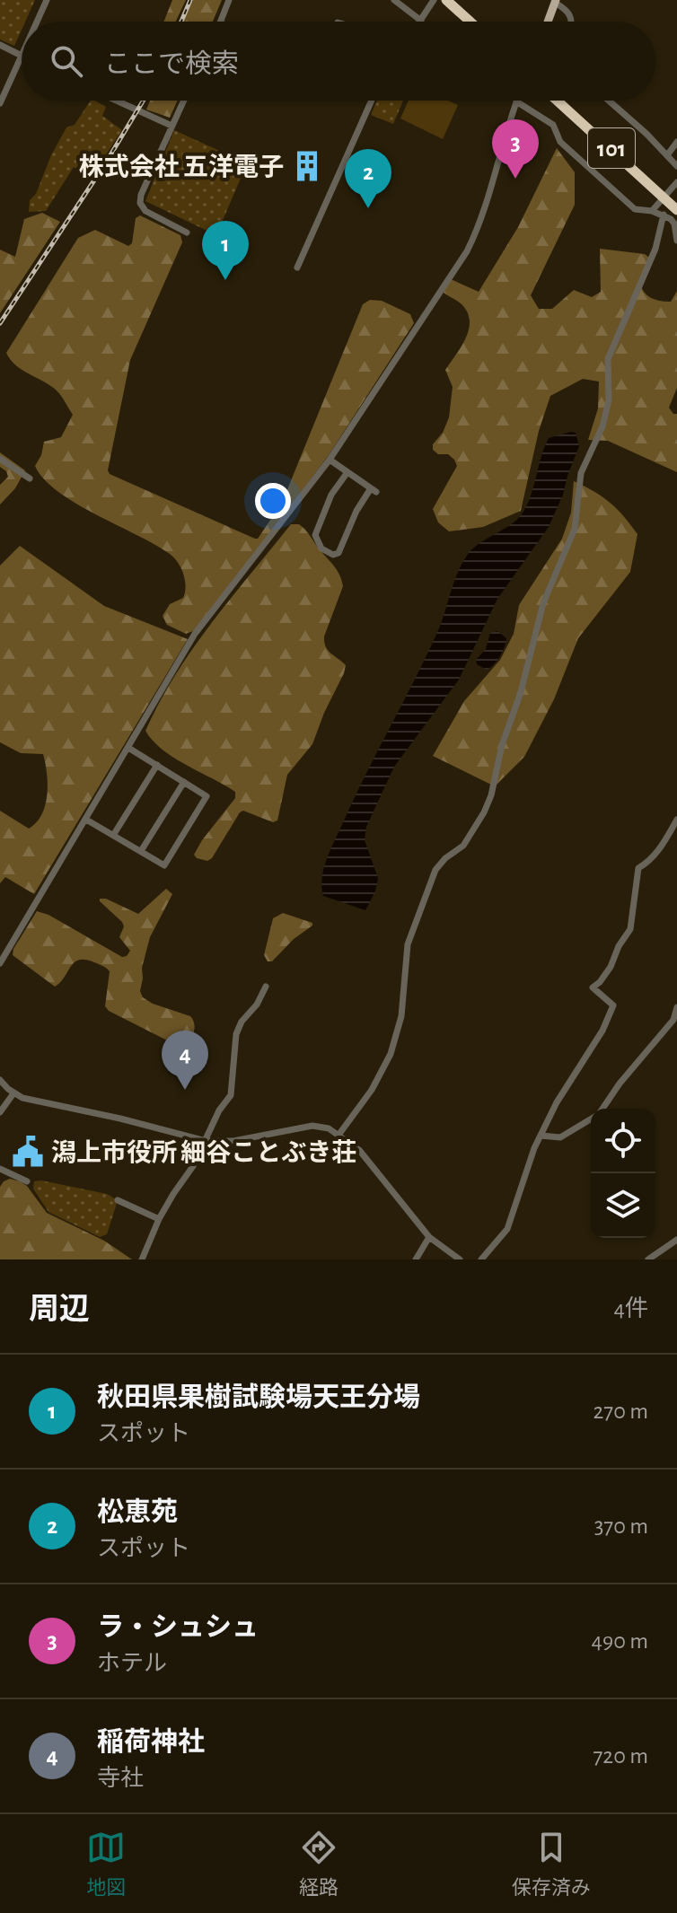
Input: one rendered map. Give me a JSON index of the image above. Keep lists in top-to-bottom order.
{
  "streets": {
    "highway": ["101"]
  },
  "places": {
    "building": ["株式会社 五洋電子"],
    "public building": ["潟上市役所 細谷ことぶき荘"]
  },
  "page": {
    "search": "ここで検索",
    "pins": [
      "3",
      "2",
      "1",
      "4"
    ],
    "heading": ["周辺", "4件"],
    "list": [
      {
        "mark": "1",
        "name": "秋田県果樹試験場天王分場",
        "note": "スポット",
        "value": "270 m"
      },
      {
        "mark": "2",
        "name": "松恵苑",
        "note": "スポット",
        "value": "370 m"
      },
      {
        "mark": "3",
        "name": "ラ・シュシュ",
        "note": "ホテル",
        "value": "490 m"
      },
      {
        "mark": "4",
        "name": "稲荷神社",
        "note": "寺社",
        "value": "720 m"
      }
    ],
    "nav": ["地図", "経路", "保存済み"]
  }
}
